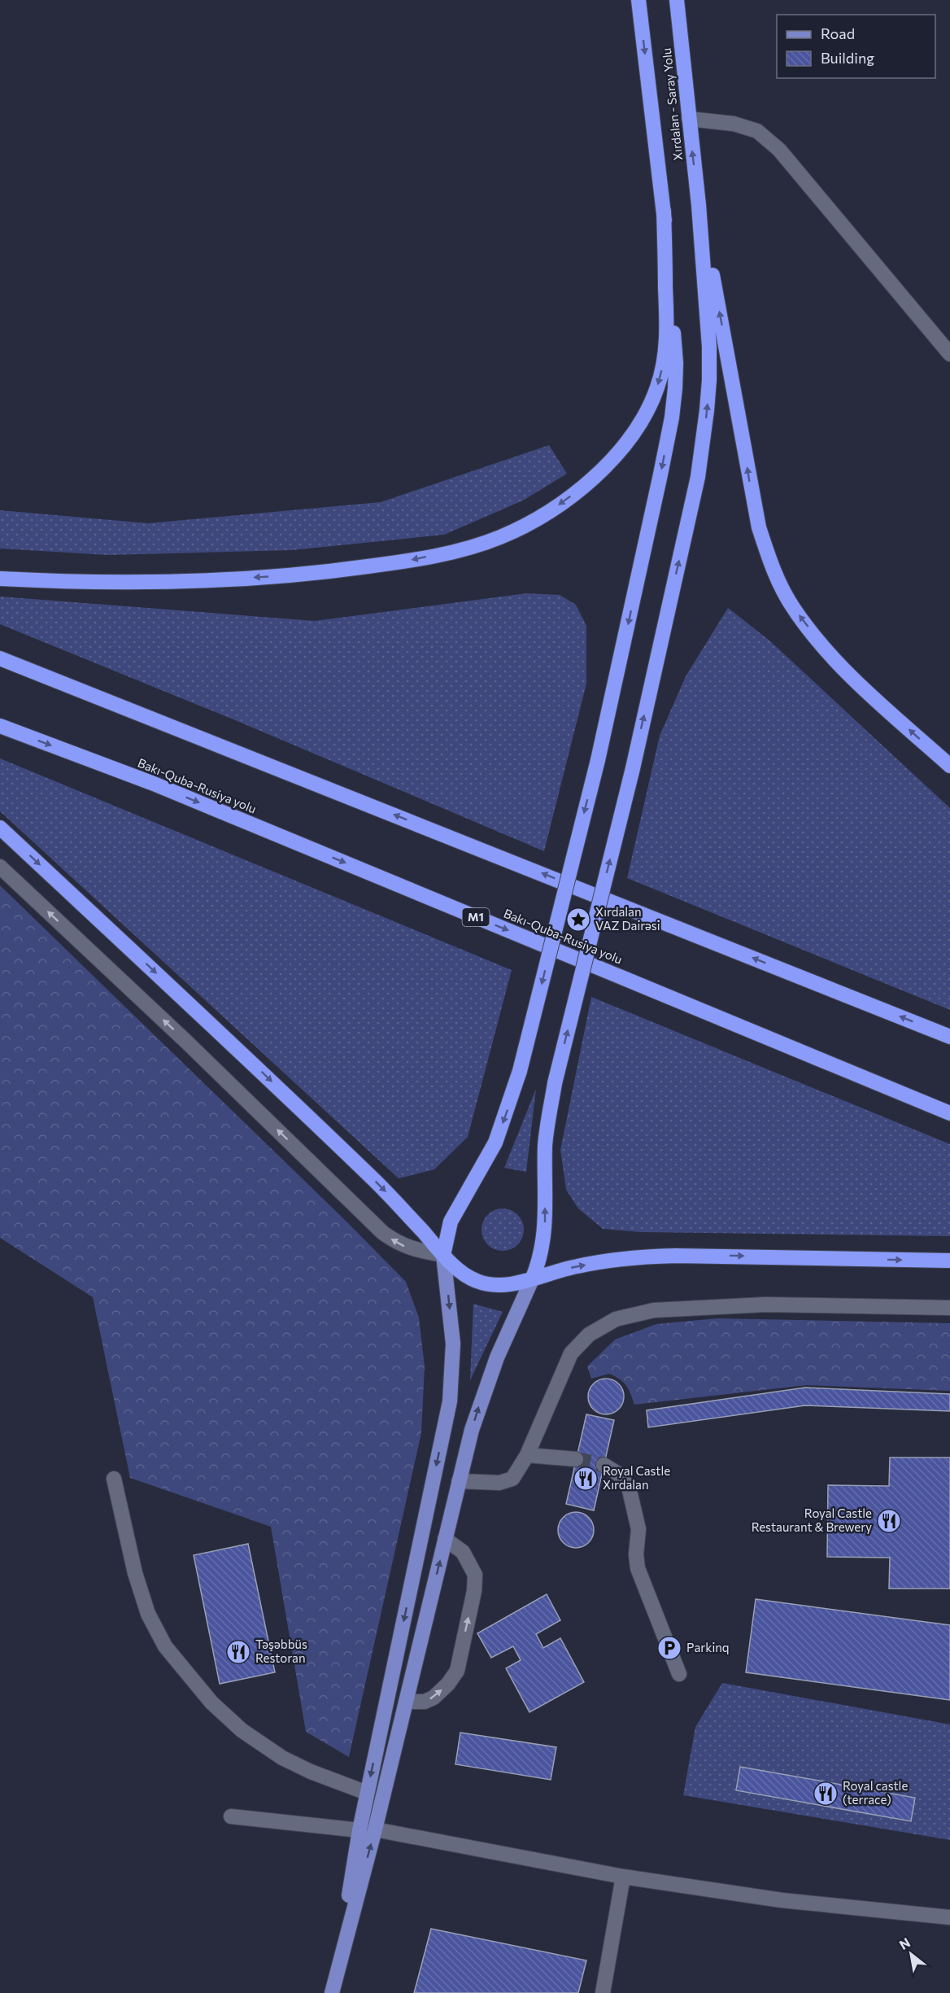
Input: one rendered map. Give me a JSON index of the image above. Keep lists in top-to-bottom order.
{
  "streets": {
    "highway": ["Xırdalan - Saray Yolu", "Bakı-Quba-Rusiya yolu", "M1"]
  },
  "places": {
    "place": ["Xırdalan VAZ Dairəsi"],
    "restaurant": [
      "Royal Castle Xırdalan",
      "Royal Castle Restaurant & Brewery",
      "Təşəbbüs Restoran",
      "Royal castle (terrace)"
    ],
    "parking": ["Parkinq"]
  },
  "legend": ["Road", "Building"],
  "north": "top left"
}
